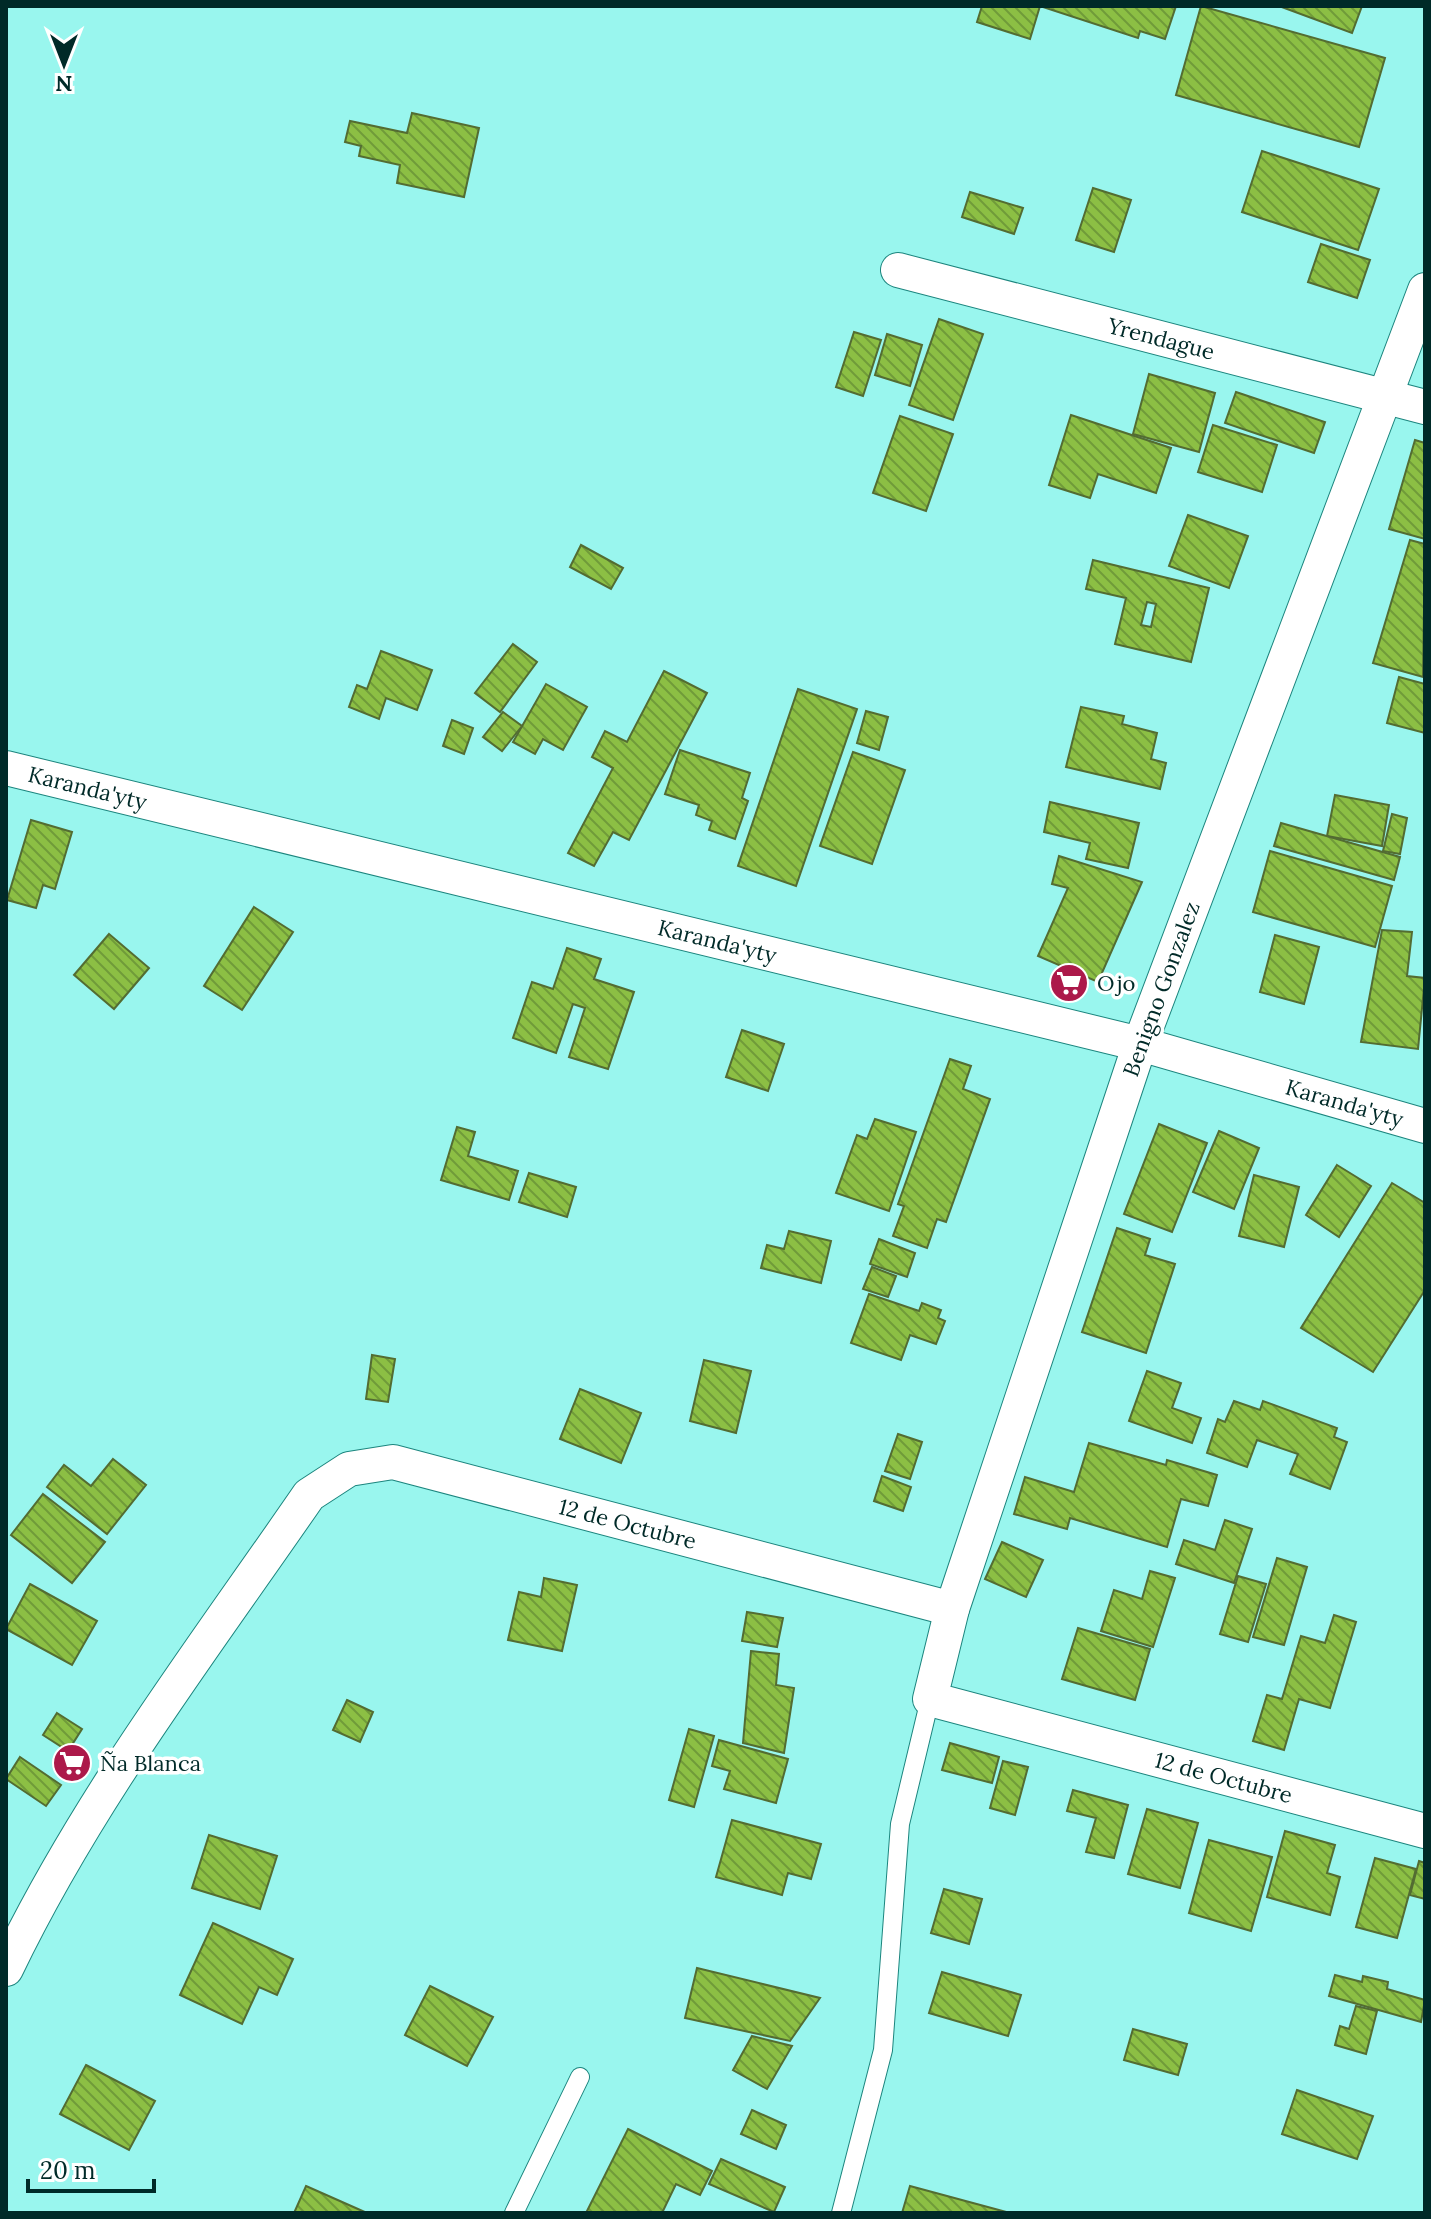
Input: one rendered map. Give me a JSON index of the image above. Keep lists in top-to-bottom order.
{
  "streets": {
    "street": [
      "Yrendague",
      "Karanda'yty",
      "Benigno Gonzalez",
      "12 de Octubre"
    ]
  },
  "crossings": [
    ["Yrendague", "Benigno Gonzalez"],
    ["Karanda'yty", "Benigno Gonzalez"],
    ["Benigno Gonzalez", "12 de Octubre"]
  ],
  "places": {
    "supermarket": ["Ojo", "Ña Blanca"]
  },
  "scale_bar": "20 m",
  "north": "bottom"
}
